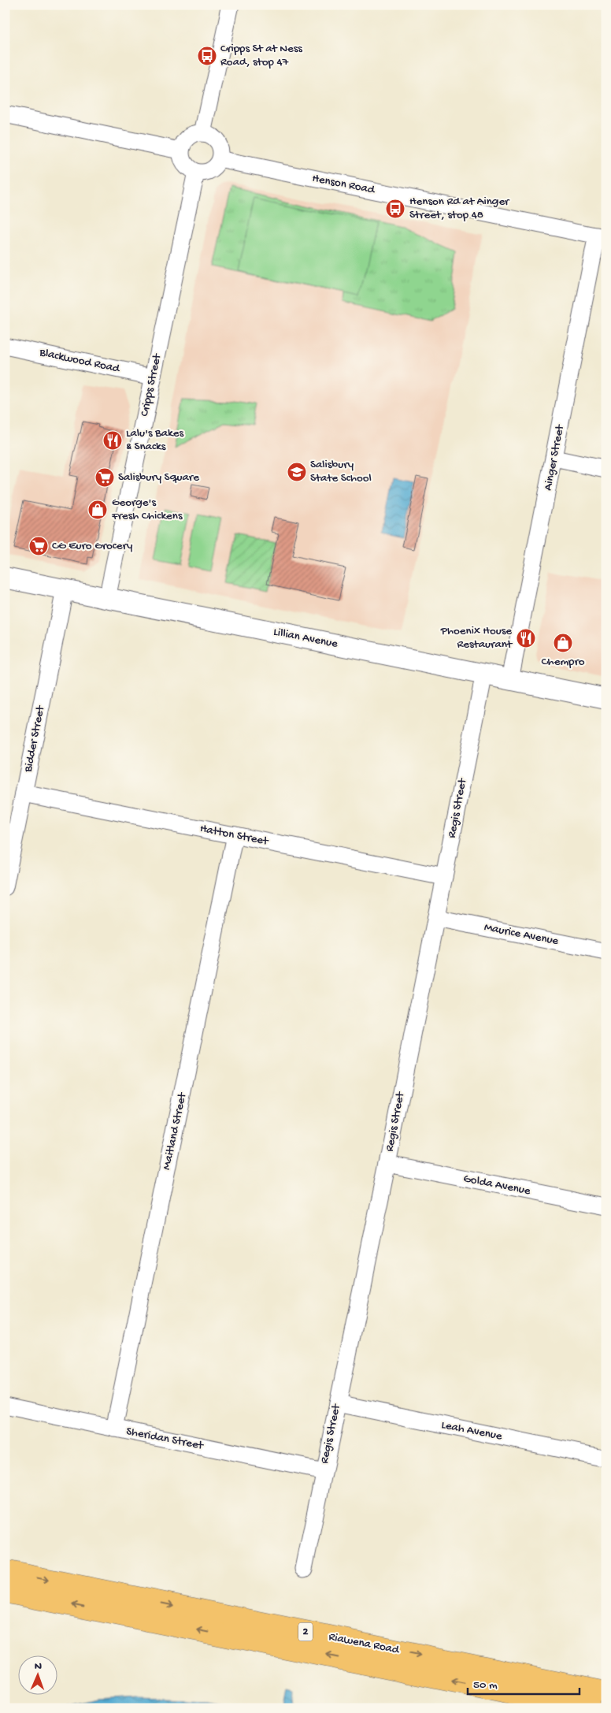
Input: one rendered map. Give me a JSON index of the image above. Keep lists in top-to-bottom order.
{
  "streets": {
    "highway": ["2", "Riawena Road"],
    "street": [
      "Henson Road",
      "Blackwood Road",
      "Cripps Street",
      "Ainger Street",
      "Lillian Avenue",
      "Bidder Street",
      "Regis Street",
      "Hatton Street",
      "Maurice Avenue",
      "Maitland Street",
      "Golda Avenue",
      "Leah Avenue",
      "Sheridan Street"
    ]
  },
  "crossings": [
    ["Henson Road", "Cripps Street"],
    ["Henson Road", "Ainger Street"],
    ["Blackwood Road", "Cripps Street"],
    ["Cripps Street", "Lillian Avenue"],
    ["Ainger Street", "Lillian Avenue"],
    ["Lillian Avenue", "Bidder Street"],
    ["Lillian Avenue", "Regis Street"],
    ["Bidder Street", "Hatton Street"],
    ["Regis Street", "Hatton Street"],
    ["Regis Street", "Maurice Avenue"],
    ["Regis Street", "Golda Avenue"],
    ["Regis Street", "Leah Avenue"],
    ["Regis Street", "Sheridan Street"],
    ["Hatton Street", "Maitland Street"],
    ["Maitland Street", "Sheridan Street"]
  ],
  "places": {
    "bus stop": ["Cripps St at Ness Road, stop 47", "Henson Rd at Ainger Street, stop 48"],
    "restaurant": ["Lalu's Bakes & Snacks", "Phoenix House Restaurant"],
    "school or university": ["Salisbury State School"],
    "supermarket": ["Salisbury Square", "CG Euro Grocery"],
    "shop": ["George's Fresh Chickens", "Chempro"]
  },
  "scale_bar": "50 m",
  "north": "top"
}
